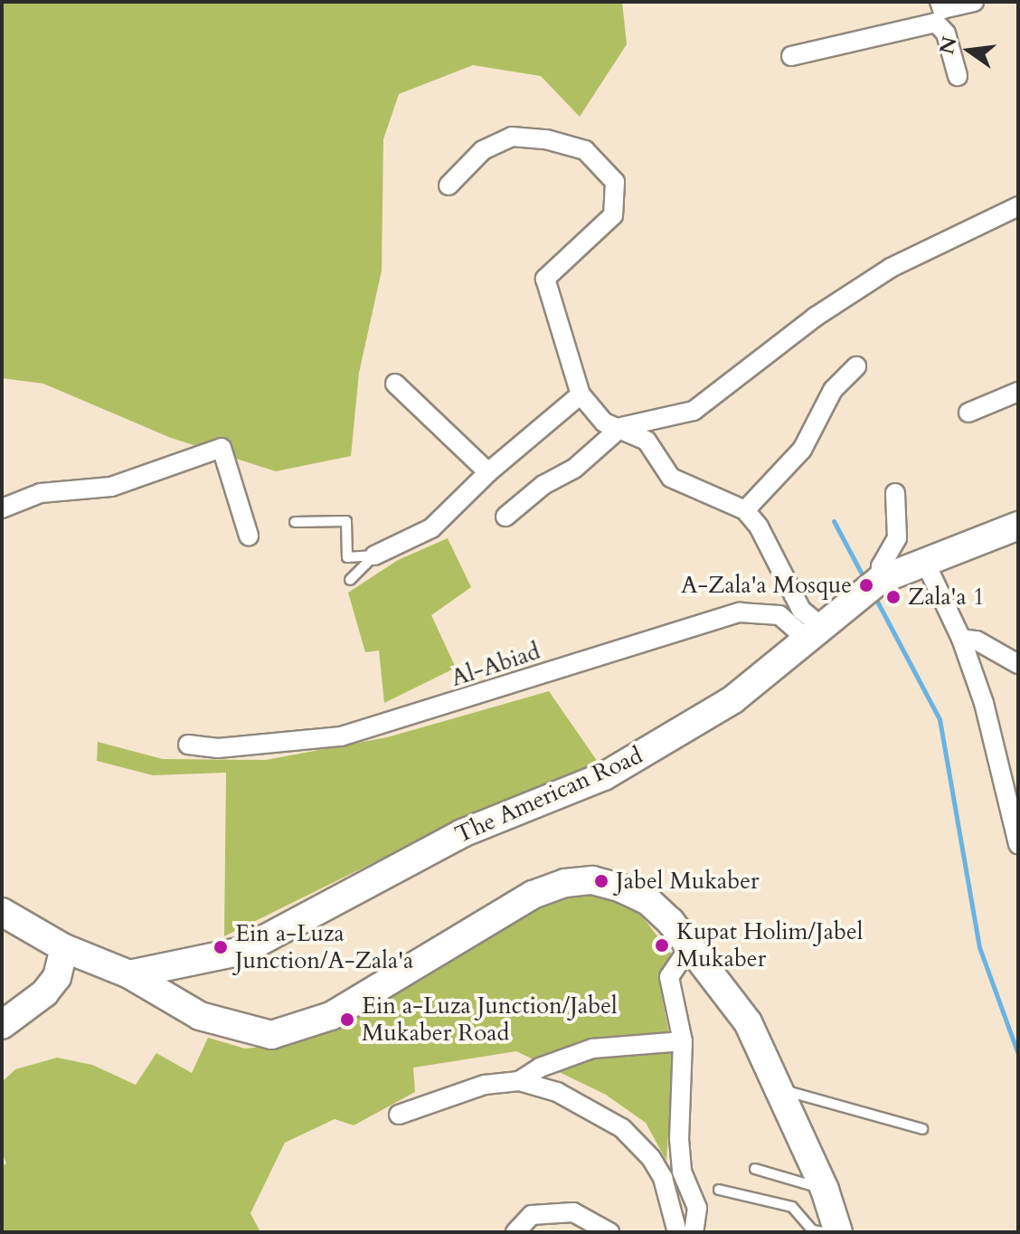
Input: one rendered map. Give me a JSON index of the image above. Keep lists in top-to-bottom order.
{
  "streets": {
    "street": ["Al-Abiad", "The American Road"]
  },
  "crossings": [
    ["Al-Abiad", "The American Road"]
  ],
  "places": [
    "A-Zala'a Mosque",
    "Zala'a 1",
    "Jabel Mukaber",
    "Kupat Holim/Jabel Mukaber",
    "Ein a-Luza Junction/A-Zala'a",
    "Ein a-Luza Junction/Jabel Mukaber Road"
  ],
  "north": "left"
}
